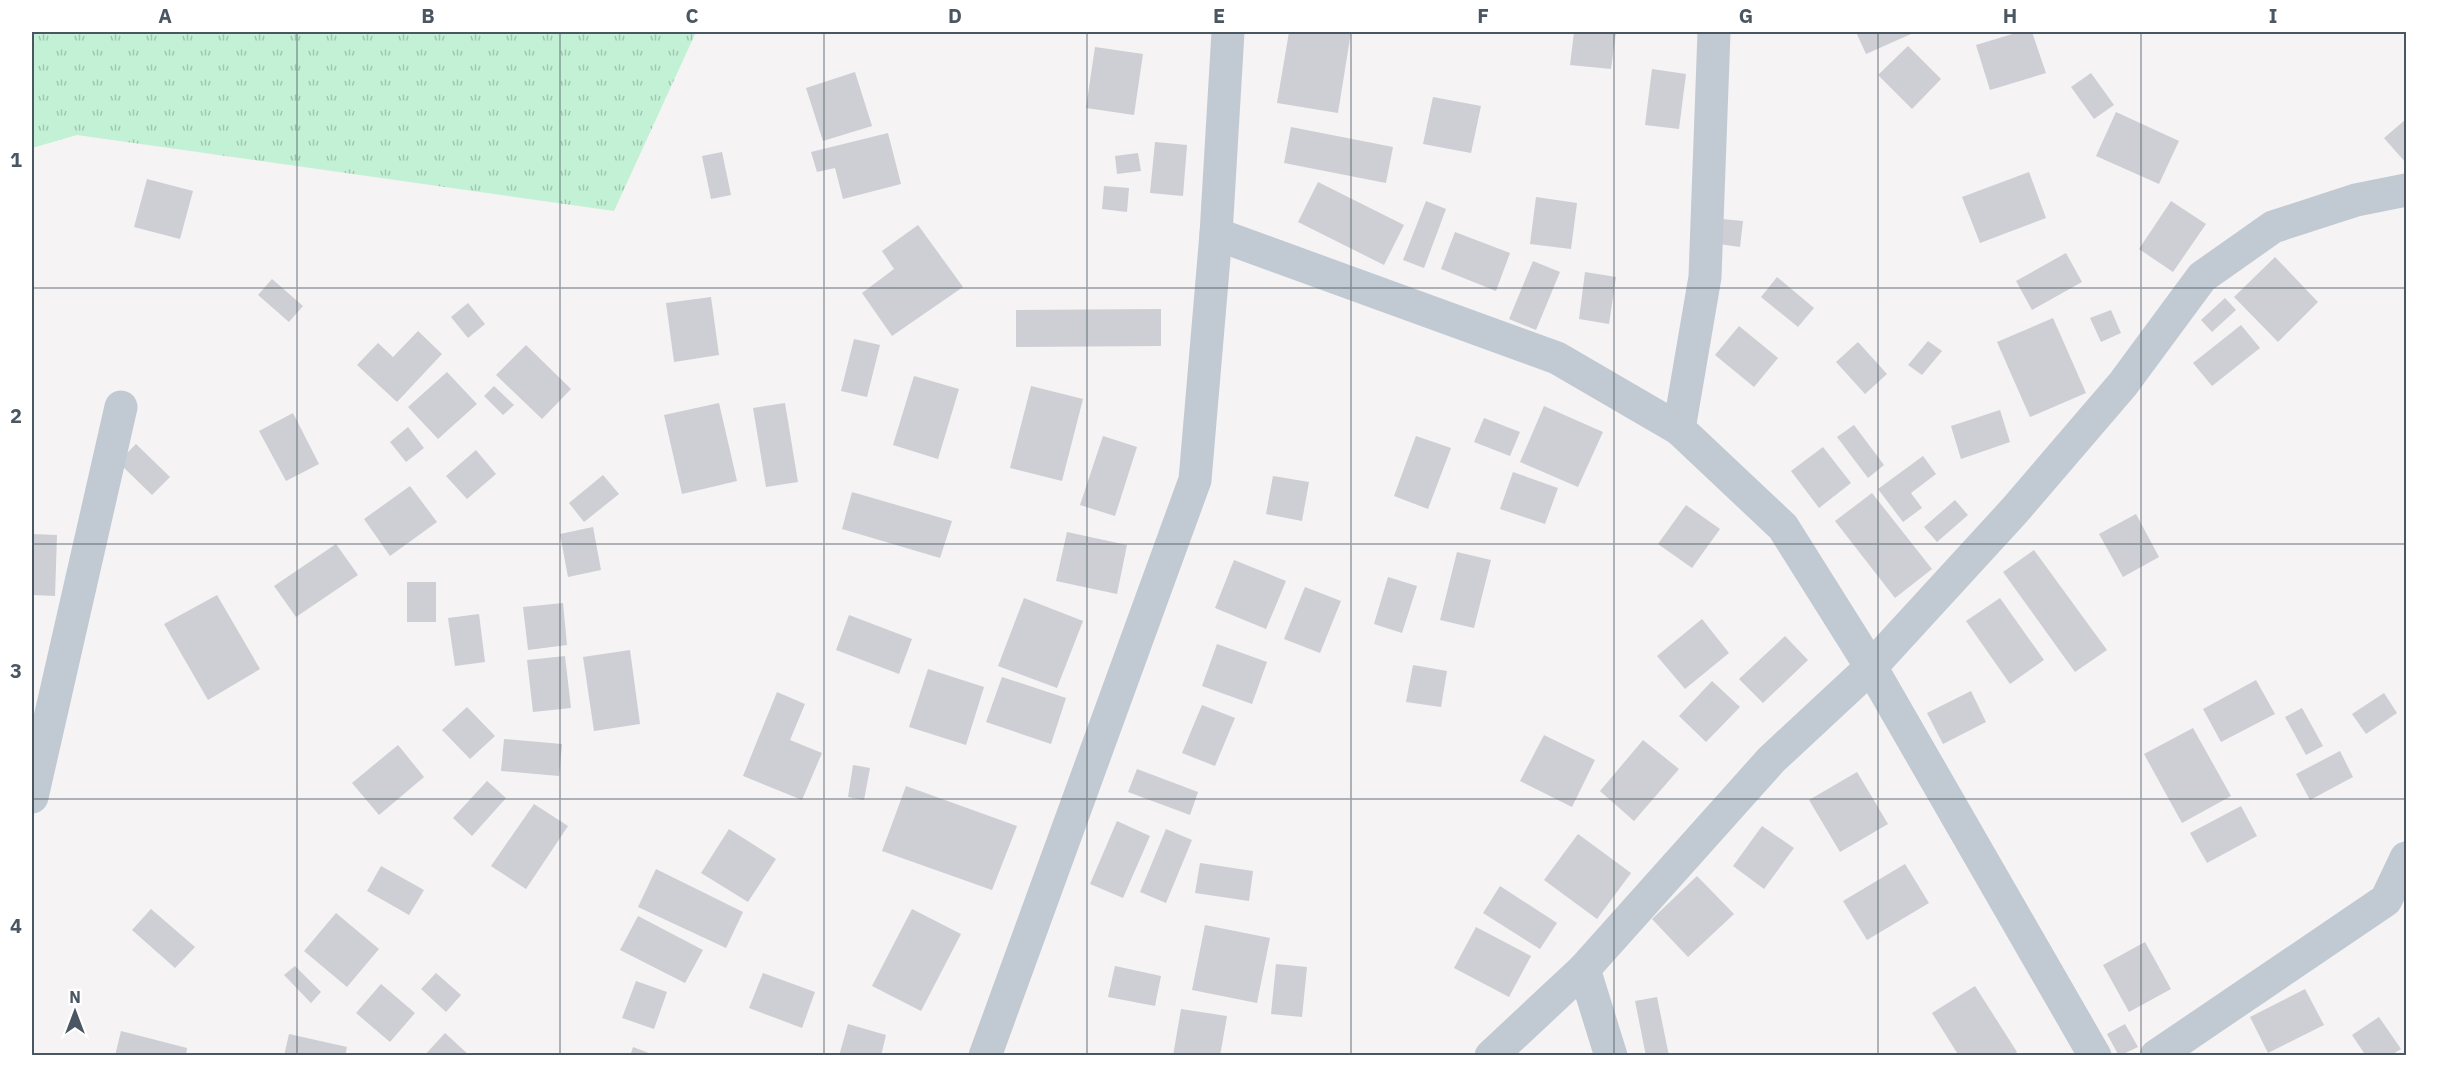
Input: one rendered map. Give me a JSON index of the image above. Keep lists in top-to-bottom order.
{
  "north": "top",
  "grid": {
    "columns": [
      "A",
      "B",
      "C",
      "D",
      "E",
      "F",
      "G",
      "H",
      "I"
    ],
    "rows": [
      "1",
      "2",
      "3",
      "4"
    ]
  }
}
